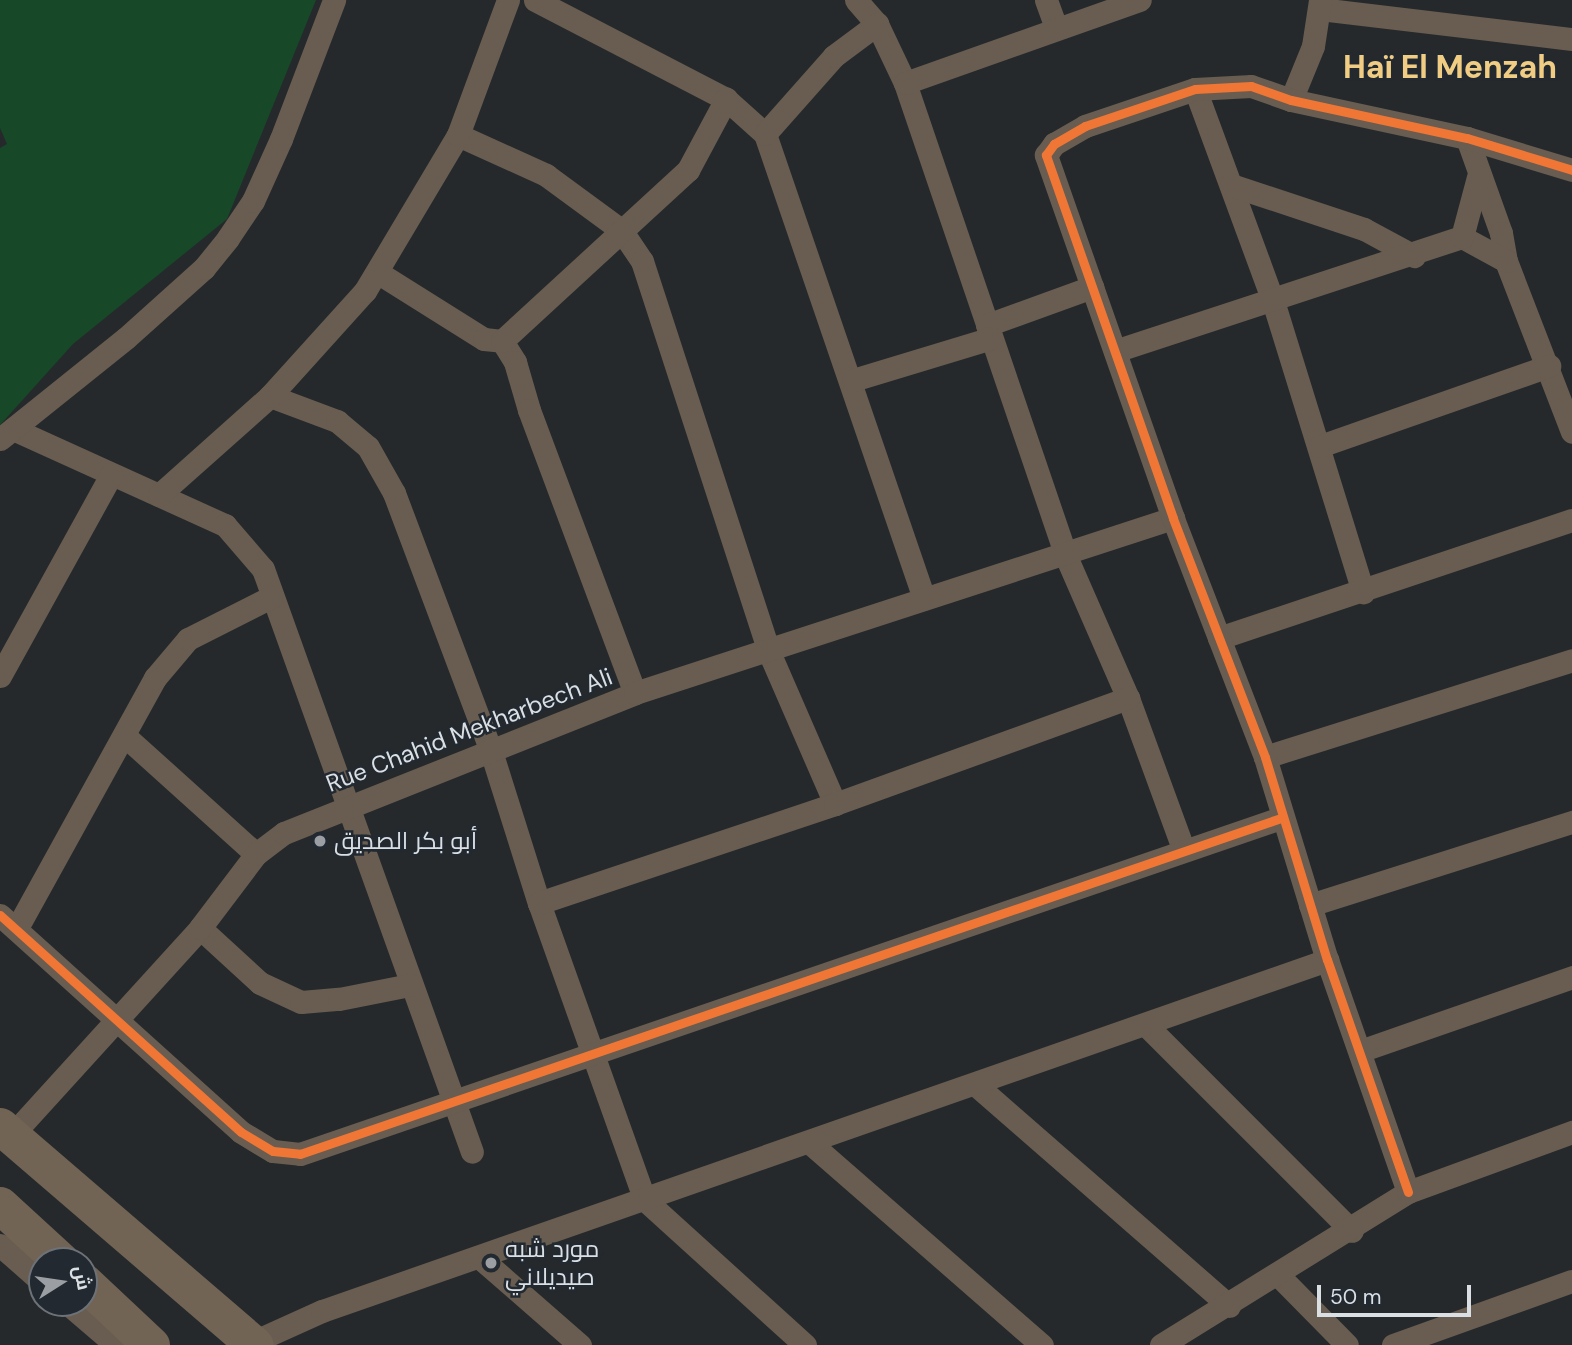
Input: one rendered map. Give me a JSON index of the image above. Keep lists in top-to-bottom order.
{
  "streets": {
    "street": ["Rue Chahid Mekharbech Ali"]
  },
  "districts": ["Haï El Menzah"],
  "places": ["أبو بكر الصديق", "مورد شبه صيديلاني"],
  "scale_bar": "50 m",
  "north": "right"
}
